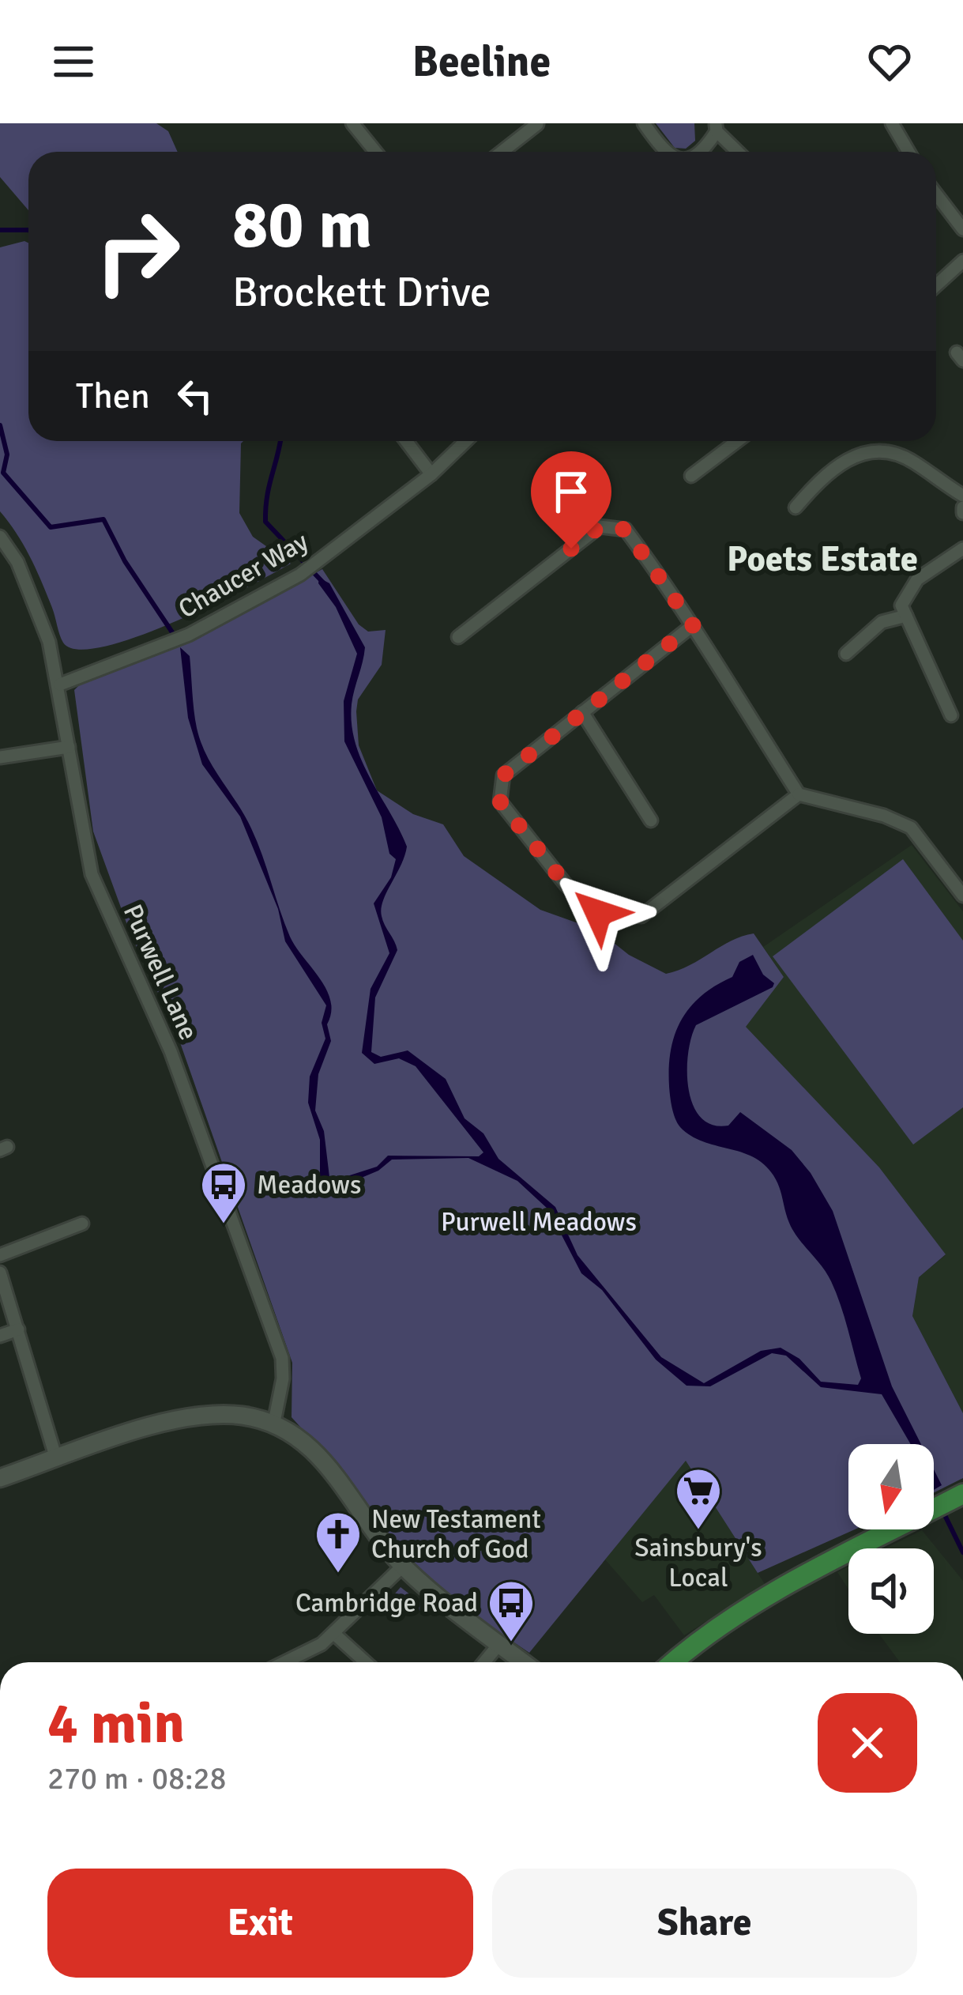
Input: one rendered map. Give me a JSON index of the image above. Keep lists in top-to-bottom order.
{
  "streets": {
    "street": ["Chaucer Way", "Purwell Lane"]
  },
  "crossings": [
    ["Chaucer Way", "Purwell Lane"]
  ],
  "districts": ["Poets Estate"],
  "parks": ["Purwell Meadows"],
  "places": {
    "bus stop": ["Meadows", "Cambridge Road"],
    "supermarket": ["Sainsbury's Local"],
    "church": ["New Testament Church of God"]
  },
  "north": "bottom",
  "page": {
    "header": "Beeline",
    "turn": ["80 m", "Brockett Drive"],
    "then": "Then",
    "heading": ["4 min", "270 m · 08:28"],
    "buttons": ["Exit", "Share"]
  }
}
